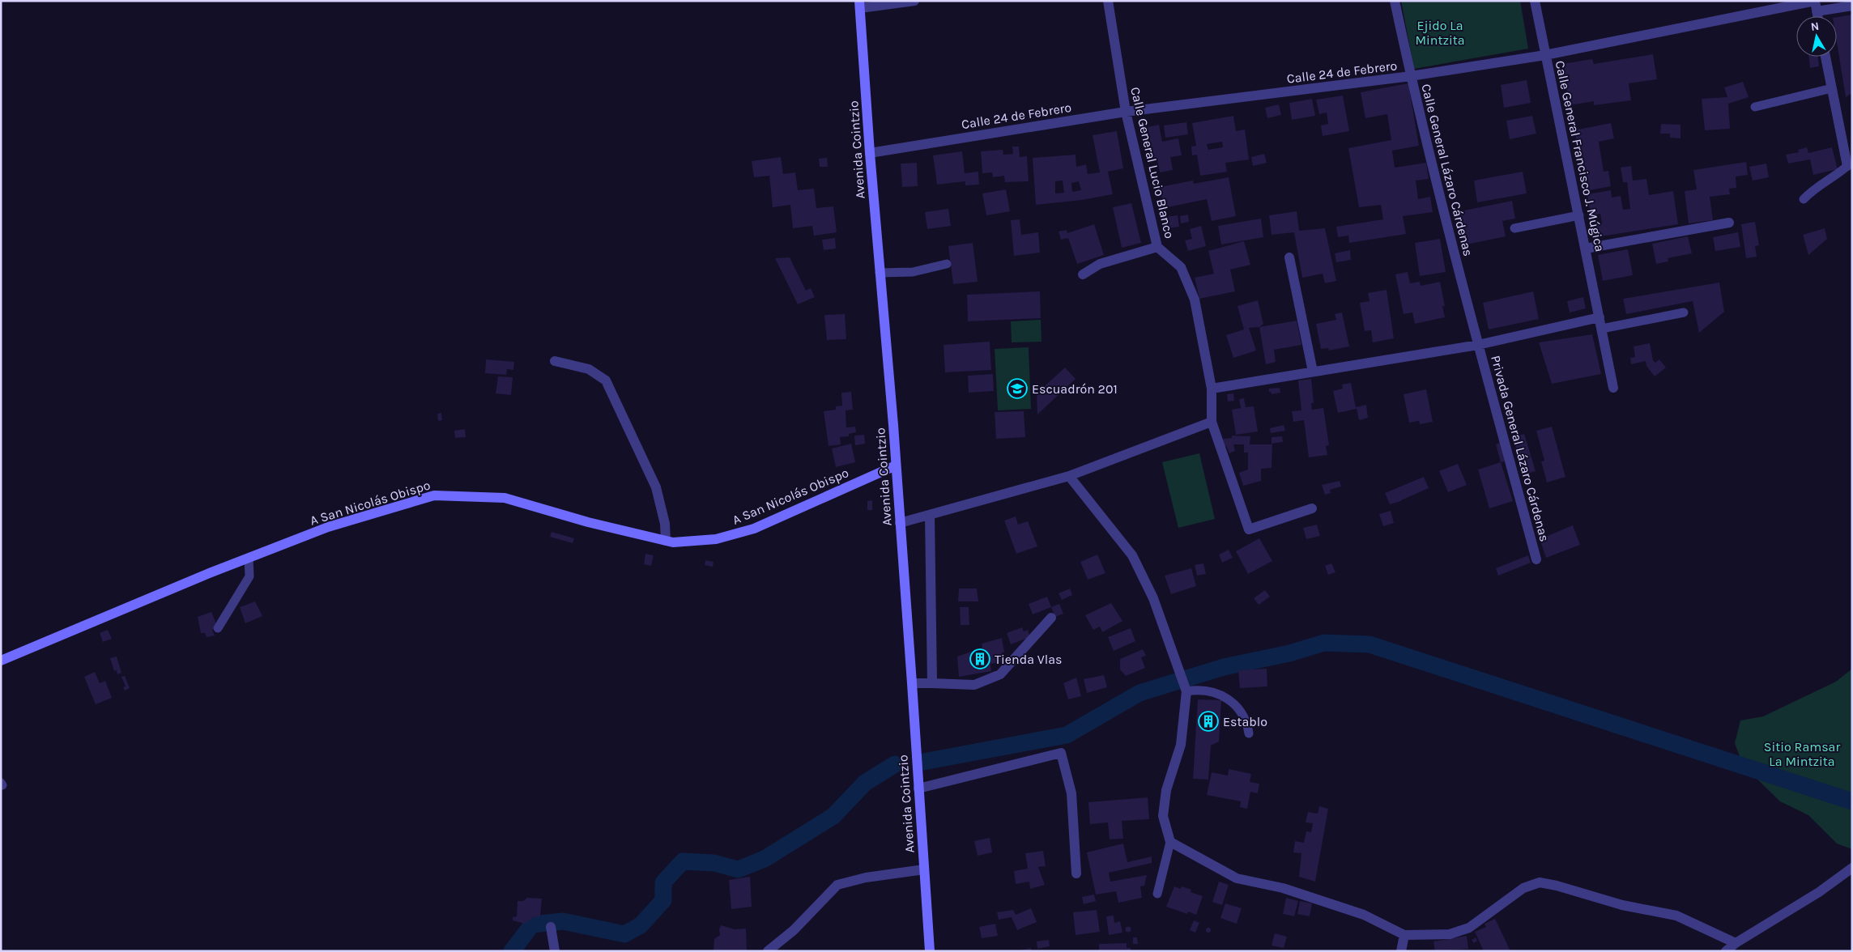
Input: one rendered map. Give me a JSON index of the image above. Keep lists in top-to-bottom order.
{
  "streets": {
    "main road": ["Avenida Cointzio", "A San Nicolás Obispo"],
    "street": [
      "Calle 24 de Febrero",
      "Calle General Francisco J. Múgica",
      "Calle General Lucio Blanco",
      "Calle General Lázaro Cárdenas",
      "Privada General Lázaro Cárdenas"
    ]
  },
  "crossings": [
    ["Calle 24 de Febrero", "Avenida Cointzio"],
    ["Calle 24 de Febrero", "Calle General Francisco J. Múgica"],
    ["Calle 24 de Febrero", "Calle General Lucio Blanco"],
    ["Calle 24 de Febrero", "Calle General Lázaro Cárdenas"],
    ["Avenida Cointzio", "A San Nicolás Obispo"],
    ["Calle General Lázaro Cárdenas", "Privada General Lázaro Cárdenas"]
  ],
  "parks": ["Ejido La Mintzita", "Sitio Ramsar La Mintzita"],
  "places": {
    "school or university": ["Escuadrón 201"],
    "building": ["Tienda Vlas", "Establo"]
  },
  "north": "top"
}
